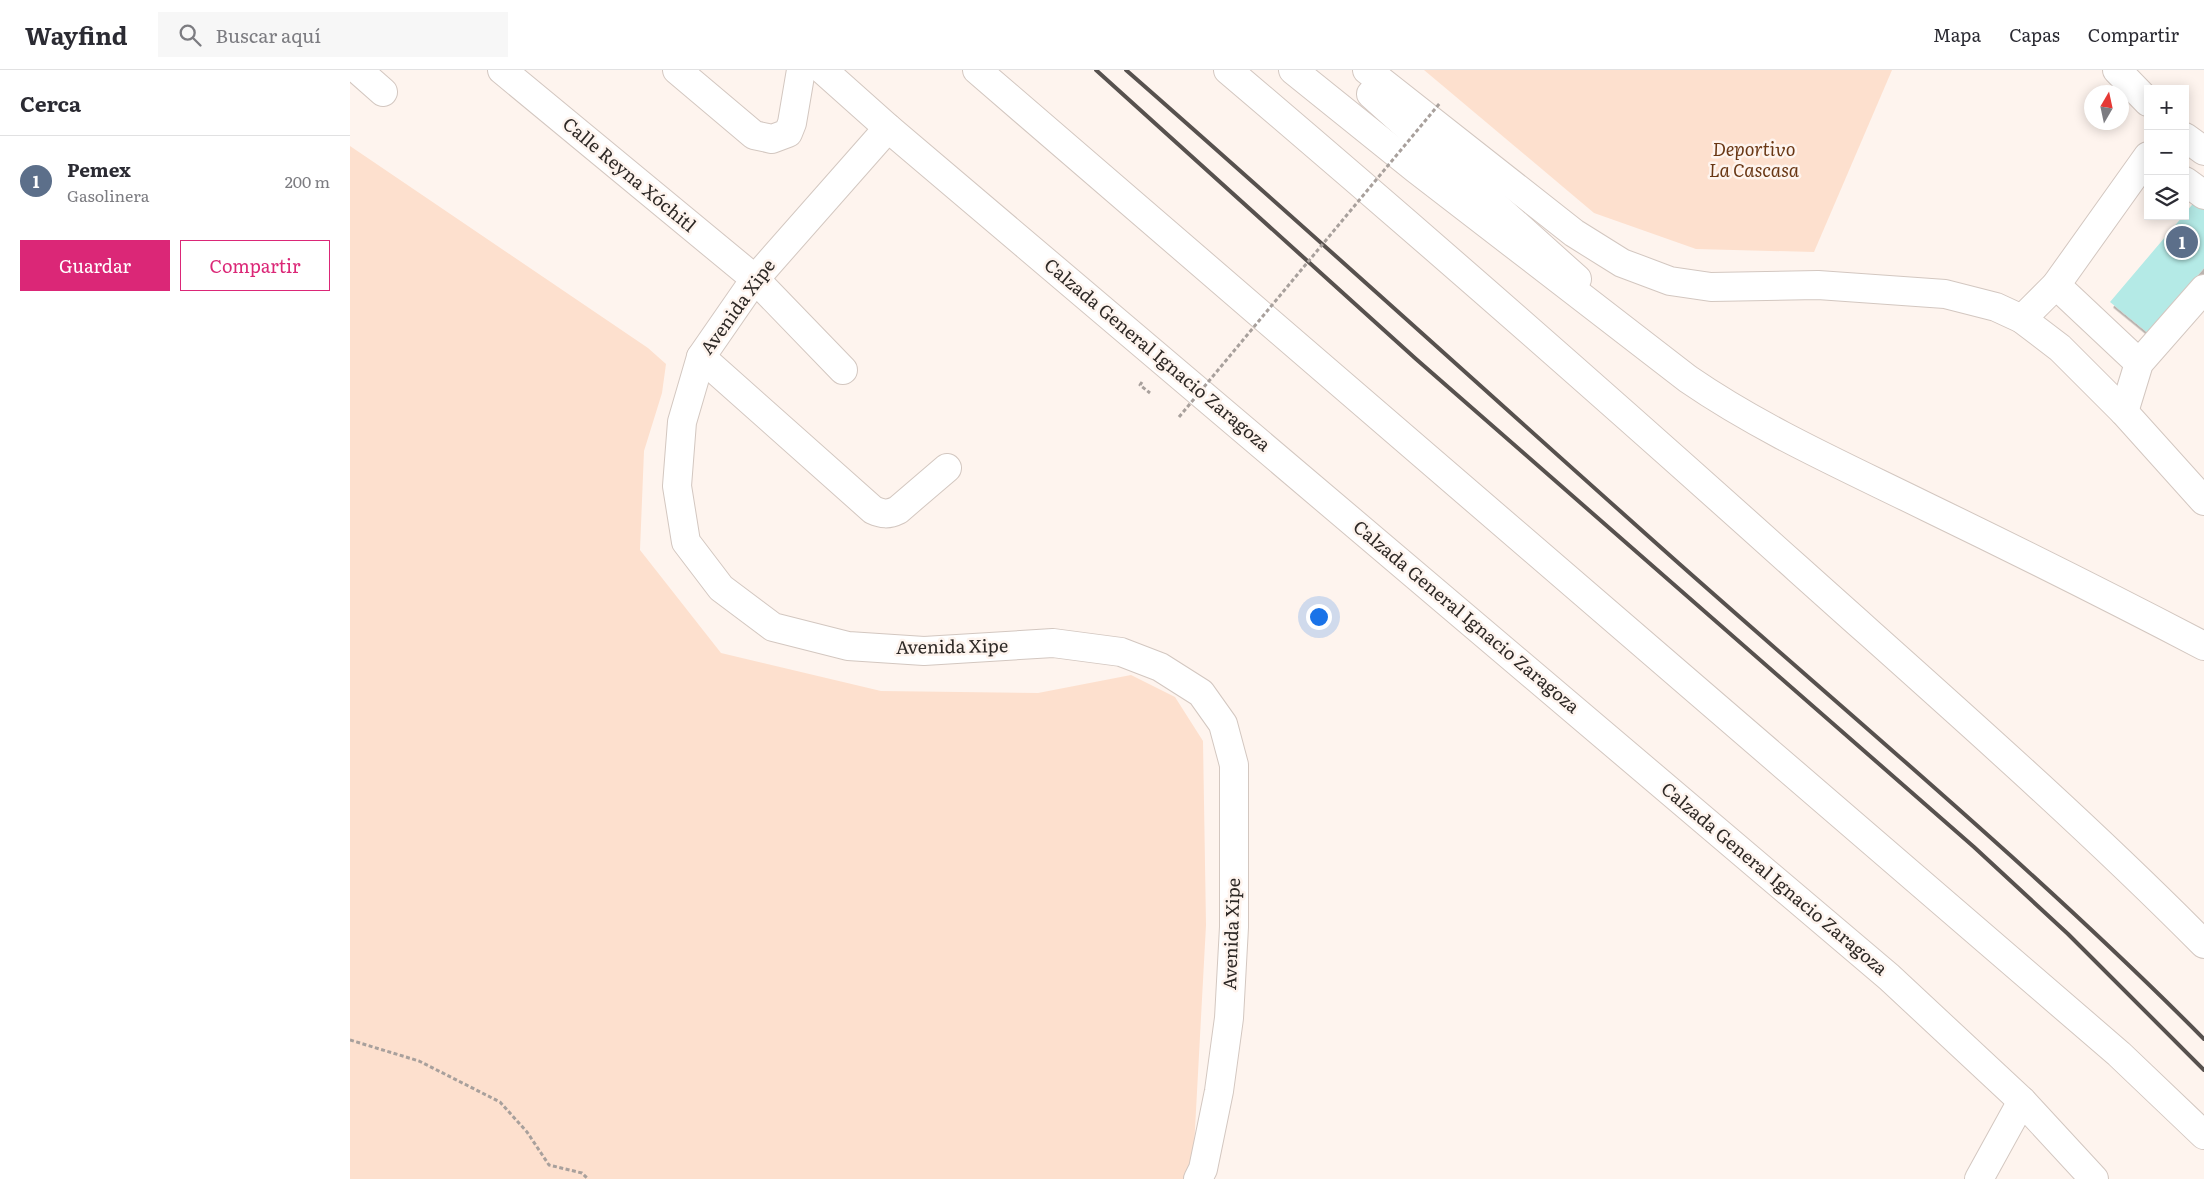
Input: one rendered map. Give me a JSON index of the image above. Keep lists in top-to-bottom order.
{
  "streets": {
    "main road": ["Calle Reyna Xóchitl", "Avenida Xipe", "Calzada General Ignacio Zaragoza"]
  },
  "crossings": [
    ["Calle Reyna Xóchitl", "Avenida Xipe"],
    ["Avenida Xipe", "Calzada General Ignacio Zaragoza"]
  ],
  "parks": ["Deportivo La Cascasa"],
  "north": "top",
  "page": {
    "header": "Wayfind",
    "search": "Buscar aquí",
    "nav": ["Mapa", "Capas", "Compartir"],
    "heading": "Cerca",
    "map_buttons": ["+", "−"],
    "list": [
      {
        "mark": "1",
        "name": "Pemex",
        "note": "Gasolinera",
        "value": "200 m"
      }
    ],
    "pins": "1",
    "buttons": ["Guardar", "Compartir"]
  }
}
